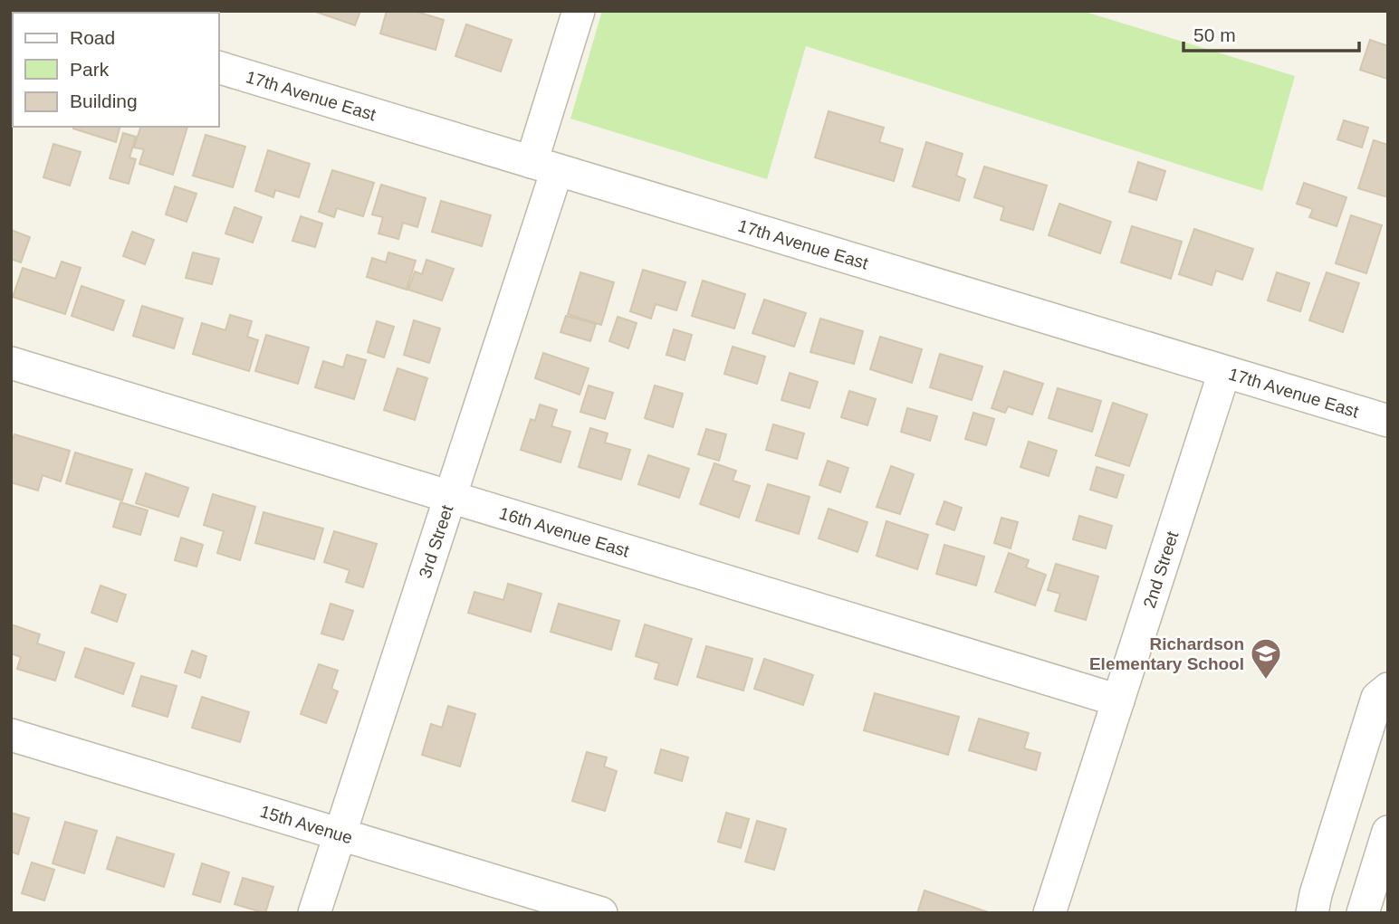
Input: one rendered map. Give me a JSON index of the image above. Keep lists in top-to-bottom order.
{
  "streets": {
    "street": [
      "17th Avenue East",
      "16th Avenue East",
      "3rd Street",
      "2nd Street",
      "15th Avenue"
    ]
  },
  "crossings": [
    ["17th Avenue East", "3rd Street"],
    ["17th Avenue East", "2nd Street"],
    ["16th Avenue East", "3rd Street"],
    ["16th Avenue East", "2nd Street"],
    ["3rd Street", "15th Avenue"]
  ],
  "places": {
    "school or university": ["Richardson Elementary School"]
  },
  "legend": ["Road", "Park", "Building"],
  "scale_bar": "50 m"
}
